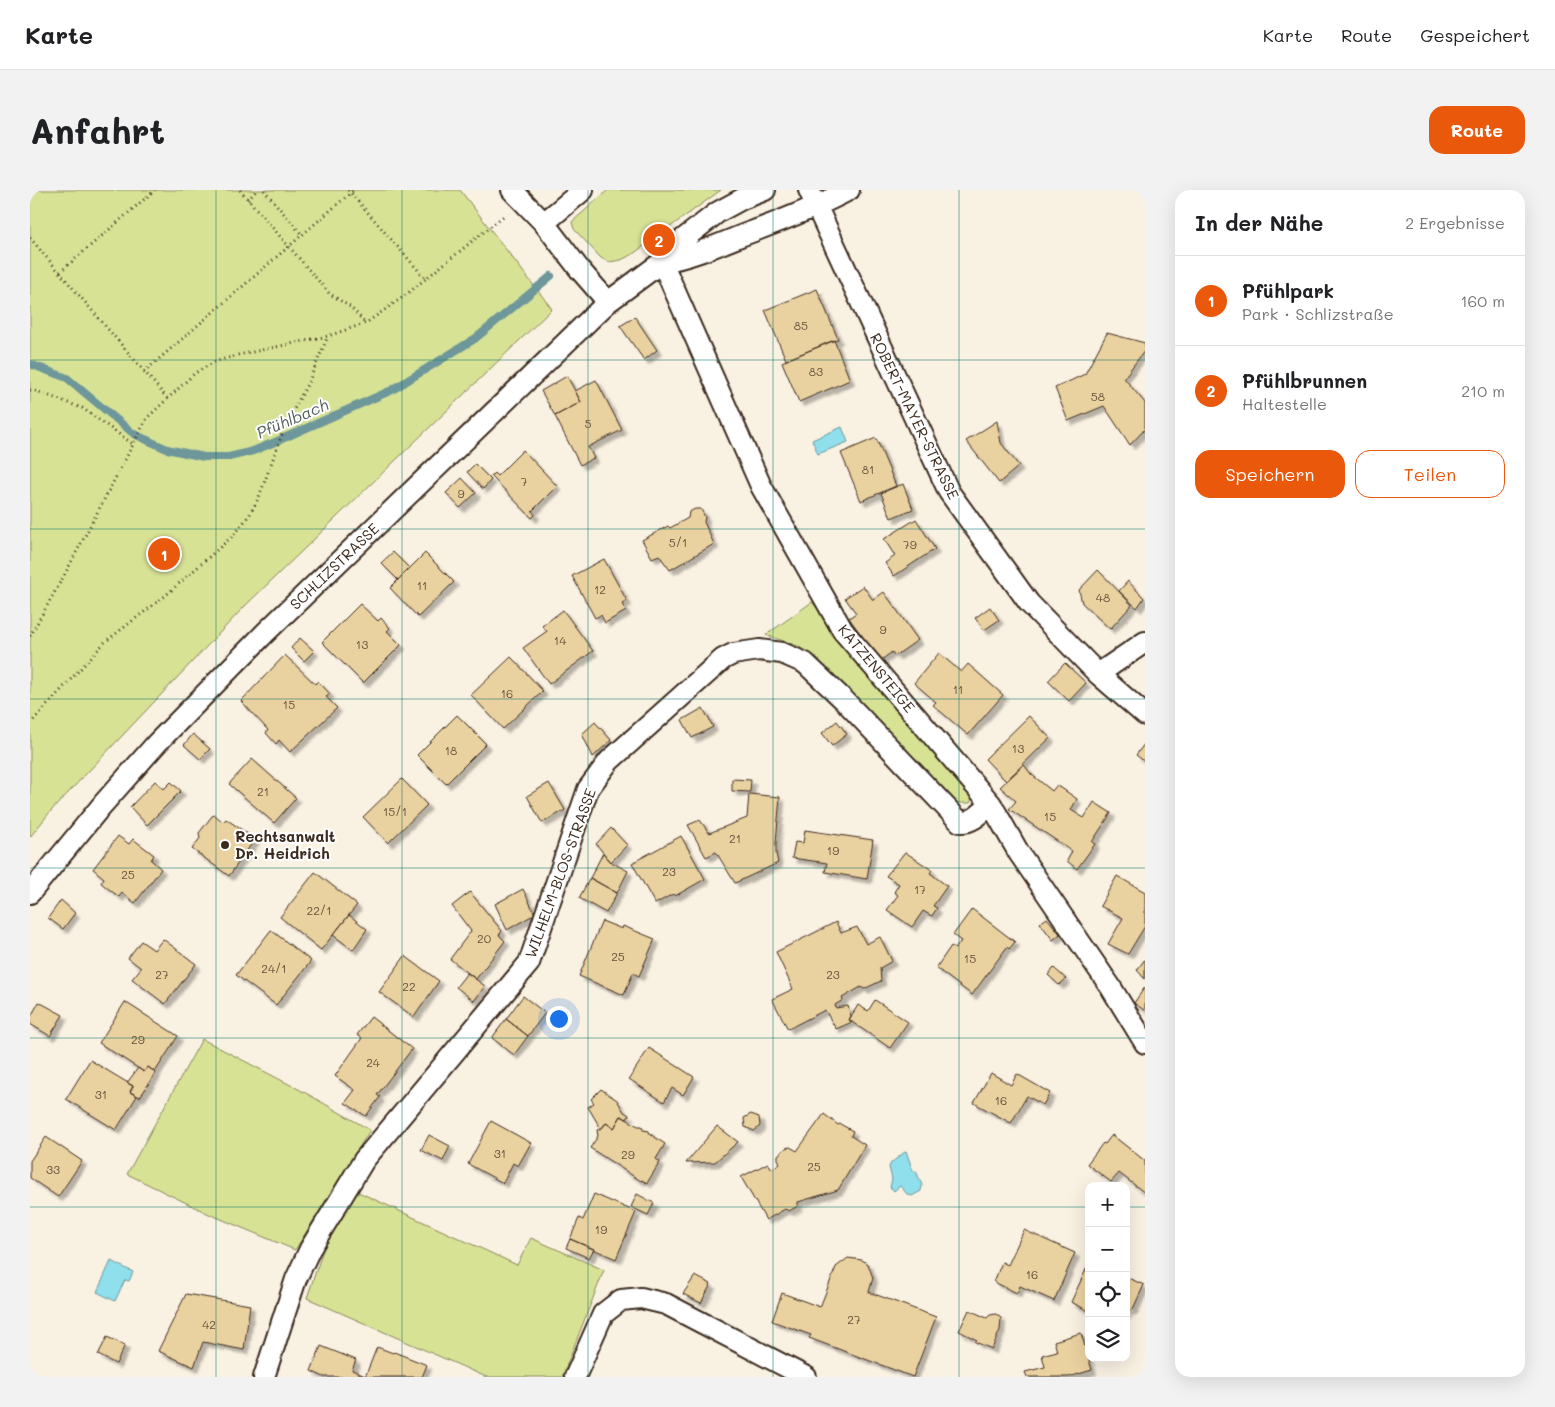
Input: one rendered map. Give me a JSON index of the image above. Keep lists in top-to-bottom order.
{
  "streets": {
    "street": [
      "ROBERT-MAYER-STRASSE",
      "SCHLIZSTRASSE",
      "KATZENSTEIGE",
      "WILHELM-BLOS-STRASSE"
    ]
  },
  "crossings": [
    ["ROBERT-MAYER-STRASSE", "SCHLIZSTRASSE"],
    ["SCHLIZSTRASSE", "KATZENSTEIGE"],
    ["KATZENSTEIGE", "WILHELM-BLOS-STRASSE"]
  ],
  "water": ["Pfühlbach"],
  "places": ["Rechtsanwalt Dr. Heidrich"],
  "house_numbers": [
    "85",
    "83",
    "58",
    "5",
    "81",
    "7",
    "9",
    "5/1",
    "79",
    "11",
    "12",
    "48",
    "9",
    "14",
    "13",
    "11",
    "16",
    "15",
    "13",
    "18",
    "21",
    "15/1",
    "15",
    "21",
    "19",
    "23",
    "25",
    "17",
    "22/1",
    "20",
    "25",
    "15",
    "24/1",
    "27",
    "23",
    "22",
    "29",
    "24",
    "31",
    "16",
    "31",
    "29",
    "25",
    "33",
    "19",
    "16",
    "27",
    "42"
  ],
  "page": {
    "header": "Karte",
    "nav": ["Karte", "Route", "Gespeichert"],
    "buttons": [
      "Route",
      ["Speichern", "Teilen"]
    ],
    "title": "Anfahrt",
    "heading": ["In der Nähe", "2 Ergebnisse"],
    "pins": ["2", "1"],
    "list": [
      {
        "mark": "1",
        "name": "Pfühlpark",
        "note": "Park · Schlizstraße",
        "value": "160 m"
      },
      {
        "mark": "2",
        "name": "Pfühlbrunnen",
        "note": "Haltestelle",
        "value": "210 m"
      }
    ],
    "map_buttons": ["+", "−"]
  }
}
